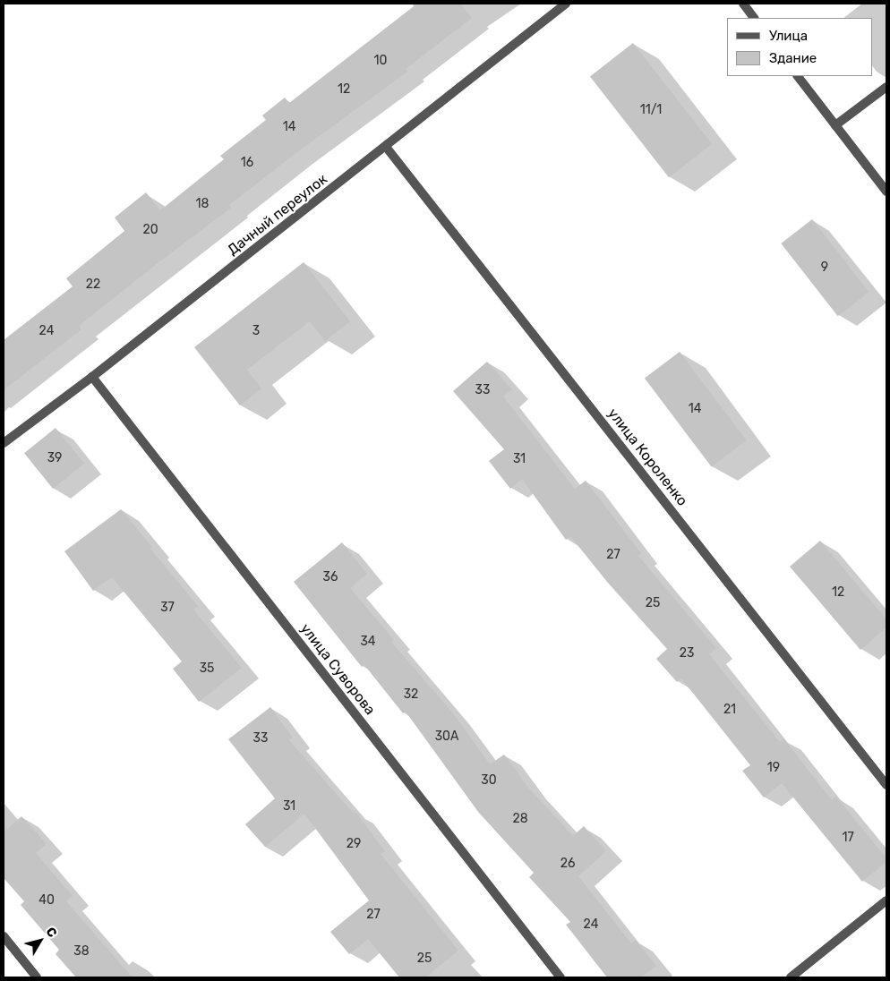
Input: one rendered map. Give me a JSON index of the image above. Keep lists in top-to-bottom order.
{
  "streets": {
    "street": ["Дачный переулок", "улица Короленко", "улица Суворова"]
  },
  "crossings": [
    ["Дачный переулок", "улица Короленко"],
    ["Дачный переулок", "улица Суворова"]
  ],
  "house_numbers": [
    "10",
    "12",
    "11/1",
    "14",
    "16",
    "18",
    "20",
    "9",
    "22",
    "24",
    "3",
    "33",
    "14",
    "39",
    "31",
    "27",
    "36",
    "12",
    "25",
    "37",
    "34",
    "23",
    "35",
    "32",
    "21",
    "30А",
    "33",
    "19",
    "30",
    "31",
    "28",
    "17",
    "29",
    "26",
    "40",
    "27",
    "24",
    "38",
    "25"
  ],
  "legend": ["Улица", "Здание"],
  "north": "top right"
}
